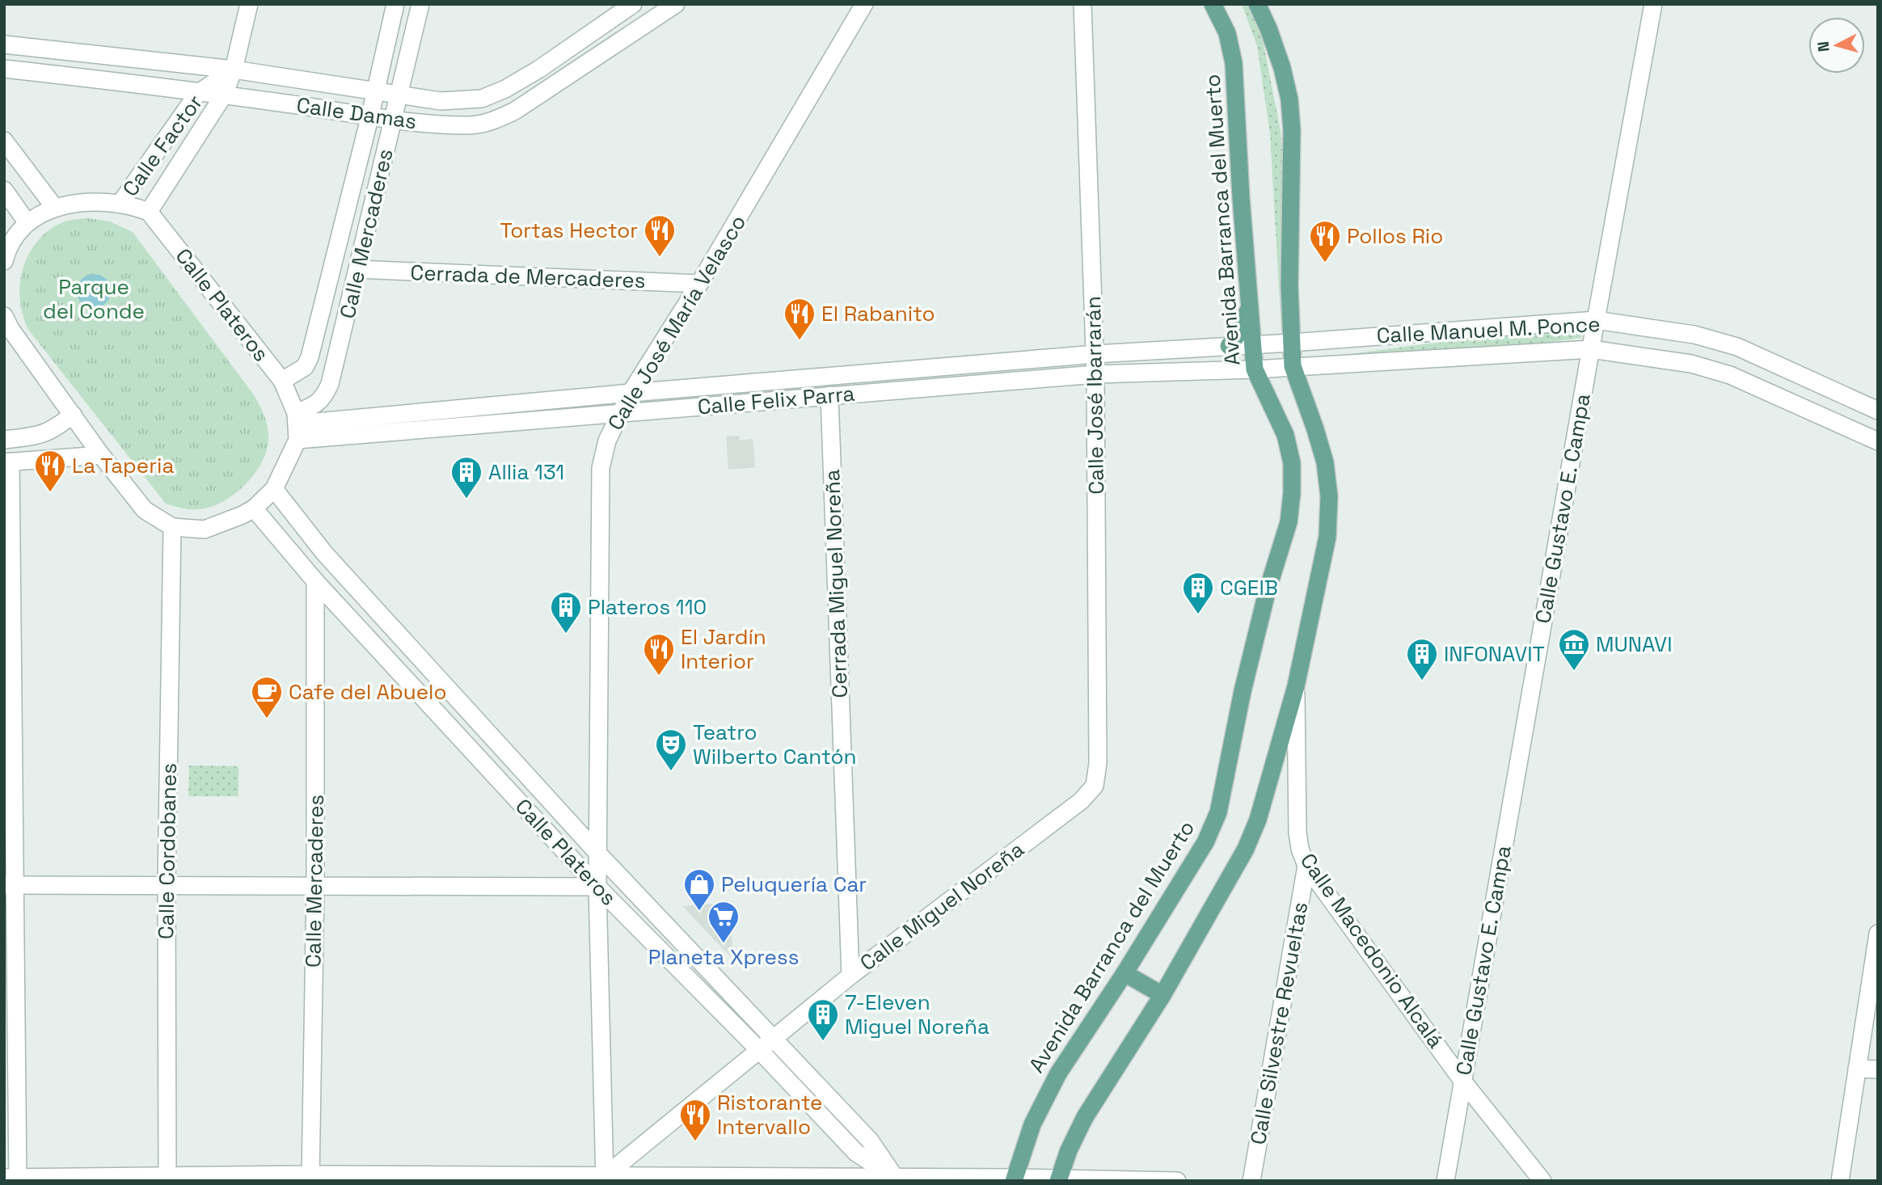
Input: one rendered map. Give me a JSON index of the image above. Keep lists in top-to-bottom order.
{
  "streets": {
    "main road": ["Avenida Barranca del Muerto"],
    "street": [
      "Calle Damas",
      "Calle Factor",
      "Calle Mercaderes",
      "Cerrada de Mercaderes",
      "Calle Plateros",
      "Calle José María Velasco",
      "Calle Manuel M. Ponce",
      "Calle José Ibarrarán",
      "Calle Felix Parra",
      "Calle Gustavo E. Campa",
      "Cerrada Miguel Noreña",
      "Calle Cordobanes",
      "Calle Miguel Noreña",
      "Calle Macedonio Alcalá",
      "Calle Silvestre Revueltas"
    ]
  },
  "crossings": [
    ["Calle Damas", "Calle Factor"],
    ["Calle Damas", "Calle Mercaderes"],
    ["Calle Factor", "Calle Plateros"],
    ["Avenida Barranca del Muerto", "Calle Manuel M. Ponce"],
    ["Avenida Barranca del Muerto", "Calle Felix Parra"],
    ["Calle Mercaderes", "Cerrada de Mercaderes"],
    ["Calle Mercaderes", "Calle Plateros"],
    ["Calle Mercaderes", "Calle Felix Parra"],
    ["Cerrada de Mercaderes", "Calle José María Velasco"],
    ["Calle Plateros", "Calle José María Velasco"],
    ["Calle Plateros", "Calle Felix Parra"],
    ["Calle Plateros", "Calle Miguel Noreña"],
    ["Calle José María Velasco", "Calle Felix Parra"],
    ["Calle José María Velasco", "Calle Miguel Noreña"],
    ["Calle Manuel M. Ponce", "Calle Felix Parra"],
    ["Calle Manuel M. Ponce", "Calle Gustavo E. Campa"],
    ["Calle José Ibarrarán", "Calle Felix Parra"],
    ["Calle José Ibarrarán", "Calle Miguel Noreña"],
    ["Calle Felix Parra", "Cerrada Miguel Noreña"],
    ["Calle Gustavo E. Campa", "Calle Macedonio Alcalá"],
    ["Cerrada Miguel Noreña", "Calle Miguel Noreña"],
    ["Calle Macedonio Alcalá", "Calle Silvestre Revueltas"]
  ],
  "parks": ["Parque del Conde"],
  "places": {
    "restaurant": [
      "Tortas Hector",
      "Pollos Rio",
      "El Rabanito",
      "La Taperia",
      "El Jardín Interior",
      "Ristorante Intervallo"
    ],
    "building": [
      "Allia 131",
      "CGEIB",
      "Plateros 110",
      "INFONAVIT",
      "7-Eleven Miguel Noreña"
    ],
    "museum": ["MUNAVI"],
    "cafe": ["Cafe del Abuelo"],
    "theatre": ["Teatro Wilberto Cantón"],
    "shop": ["Peluquería Car"],
    "supermarket": ["Planeta Xpress"]
  },
  "north": "left"
}
